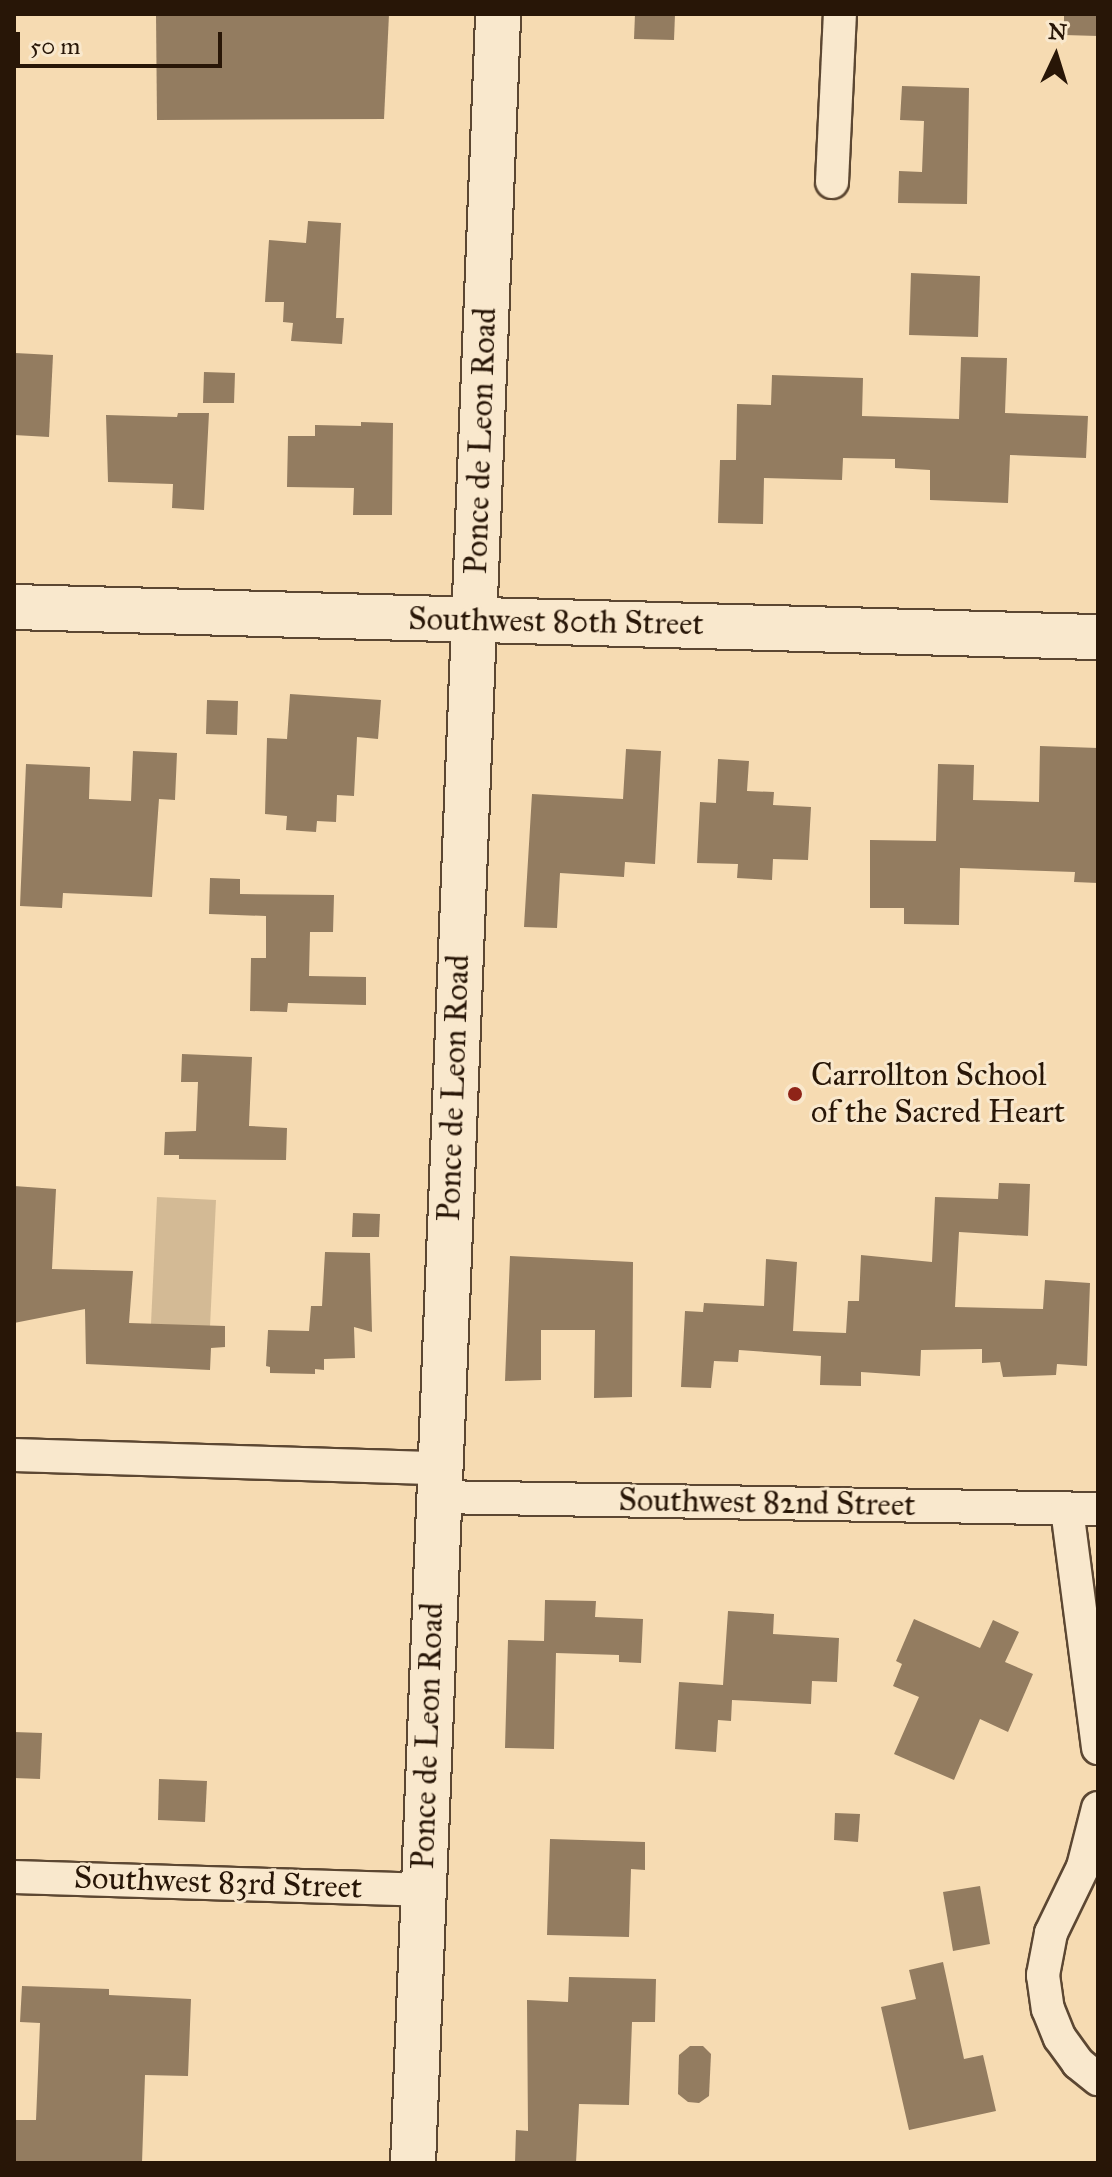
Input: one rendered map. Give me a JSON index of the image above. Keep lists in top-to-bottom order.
{
  "streets": {
    "street": [
      "Ponce de Leon Road",
      "Southwest 80th Street",
      "Southwest 82nd Street",
      "Southwest 83rd Street"
    ]
  },
  "crossings": [
    ["Ponce de Leon Road", "Southwest 80th Street"],
    ["Ponce de Leon Road", "Southwest 82nd Street"],
    ["Ponce de Leon Road", "Southwest 83rd Street"]
  ],
  "places": ["Carrollton School of the Sacred Heart"],
  "scale_bar": "50 m",
  "north": "top"
}
